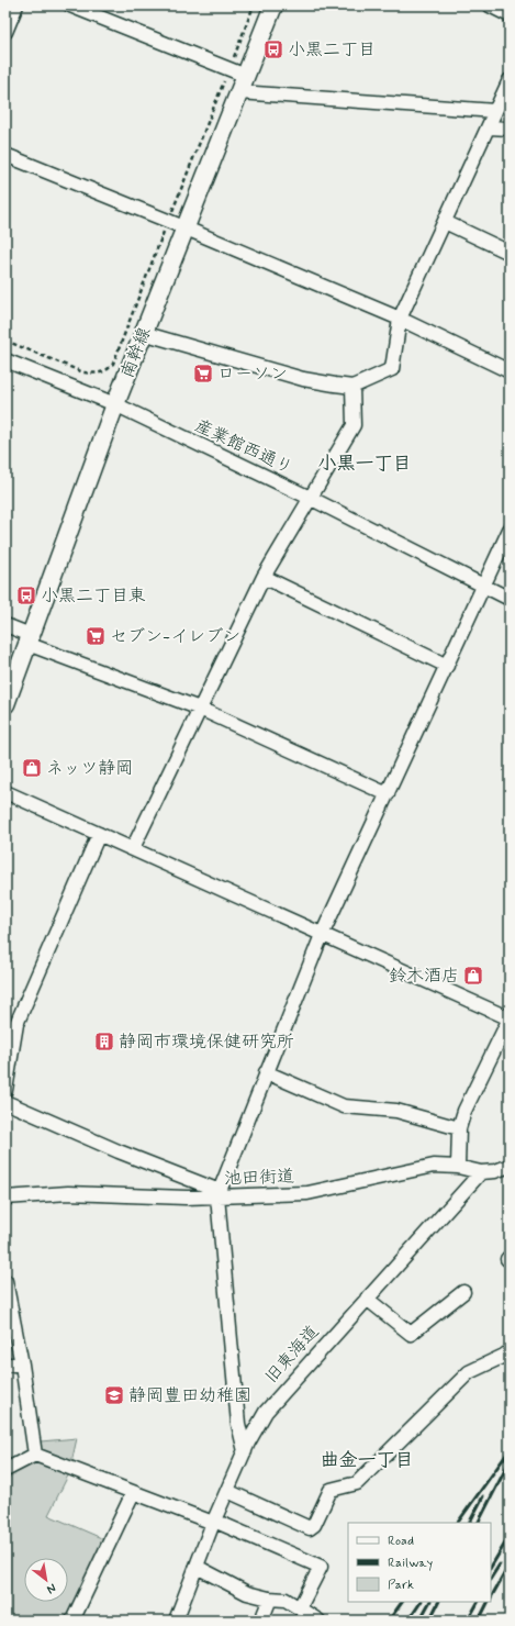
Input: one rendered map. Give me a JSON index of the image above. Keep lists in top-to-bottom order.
{
  "streets": {
    "main road": ["南幹線"],
    "street": ["産業館西通り", "池田街道", "旧東海道"]
  },
  "crossings": [
    ["南幹線", "産業館西通り"],
    ["池田街道", "旧東海道"]
  ],
  "districts": ["小黒一丁目", "曲金一丁目"],
  "places": {
    "bus stop": ["小黒二丁目", "小黒二丁目東"],
    "supermarket": ["ローソン", "セブン-イレブン"],
    "shop": ["ネッツ静岡", "鈴木酒店"],
    "building": ["静岡市環境保健研究所"],
    "school or university": ["静岡豊田幼稚園"]
  },
  "legend": ["Road", "Railway", "Park"],
  "north": "bottom right"
}
